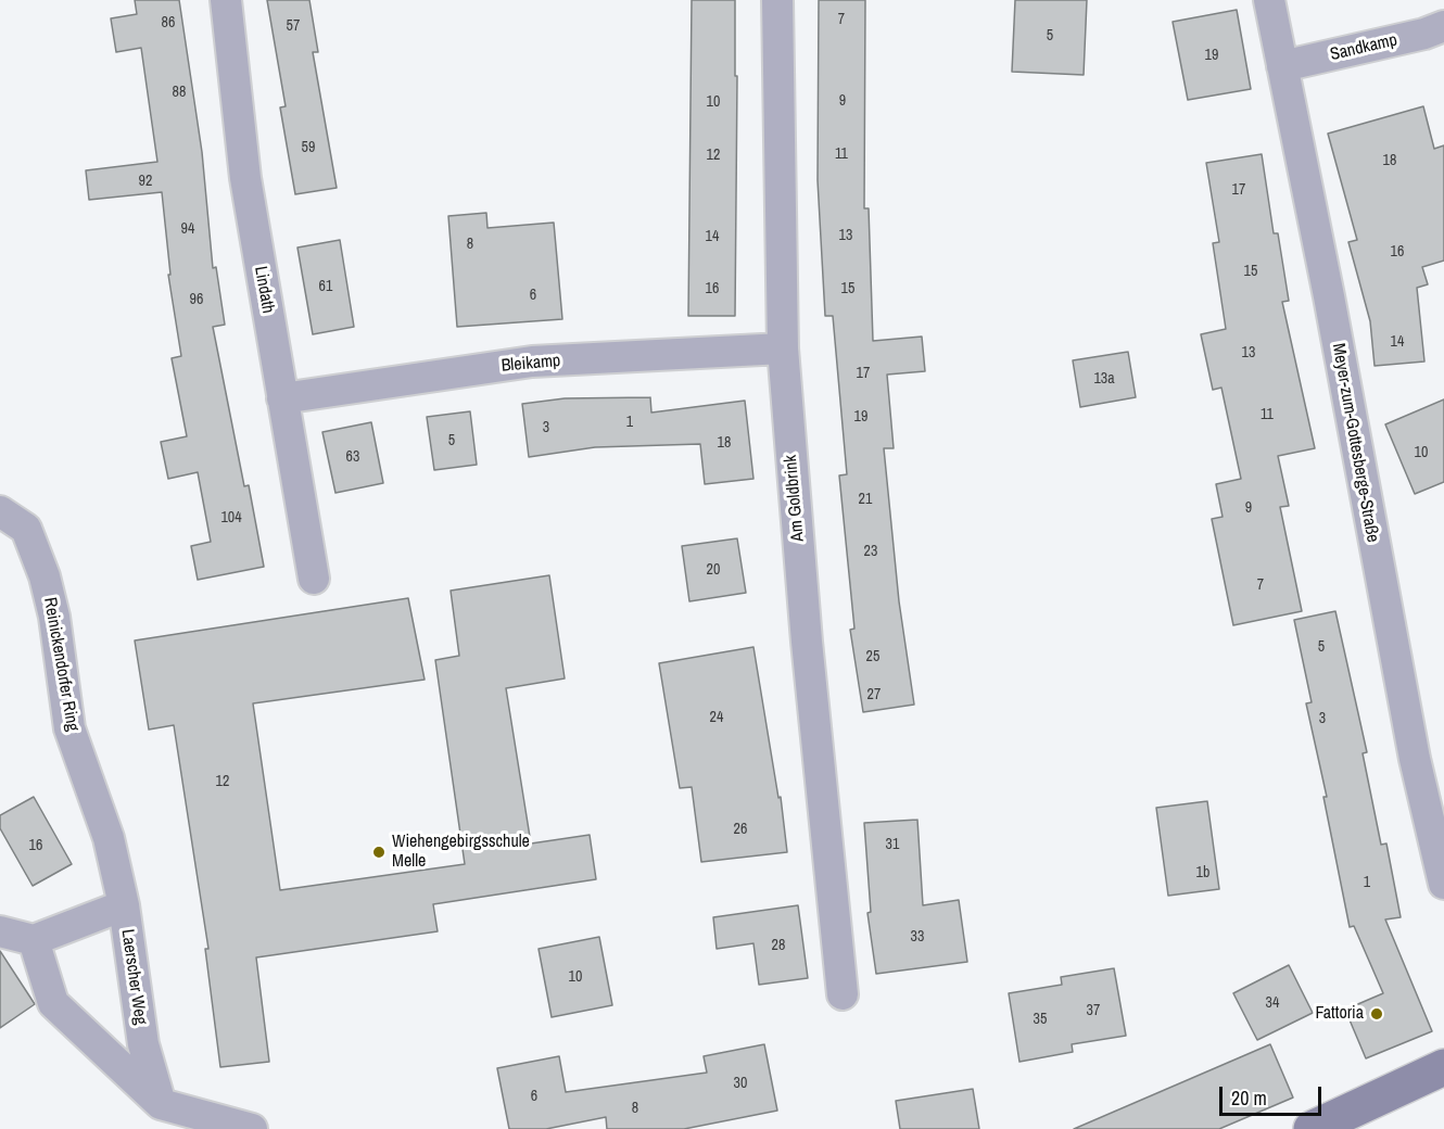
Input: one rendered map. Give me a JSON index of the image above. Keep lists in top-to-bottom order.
{
  "streets": {
    "street": [
      "Sandkamp",
      "Lindath",
      "Bleikamp",
      "Meyer-zum-Gottesberge-Straße",
      "Am Goldbrink",
      "Reinickendorfer Ring",
      "Laerscher Weg"
    ]
  },
  "crossings": [
    ["Sandkamp", "Meyer-zum-Gottesberge-Straße"],
    ["Lindath", "Bleikamp"],
    ["Bleikamp", "Am Goldbrink"],
    ["Reinickendorfer Ring", "Laerscher Weg"]
  ],
  "places": ["Wiehengebirgsschule Melle", "Fattoria"],
  "house_numbers": [
    "7",
    "86",
    "57",
    "5",
    "19",
    "88",
    "9",
    "10",
    "59",
    "11",
    "12",
    "18",
    "92",
    "17",
    "94",
    "13",
    "14",
    "8",
    "16",
    "15",
    "61",
    "16",
    "15",
    "6",
    "96",
    "14",
    "13",
    "17",
    "13a",
    "11",
    "19",
    "1",
    "3",
    "5",
    "18",
    "10",
    "63",
    "21",
    "9",
    "104",
    "23",
    "20",
    "7",
    "5",
    "25",
    "27",
    "24",
    "3",
    "12",
    "26",
    "31",
    "16",
    "1b",
    "1",
    "33",
    "28",
    "10",
    "34",
    "37",
    "35",
    "30",
    "6",
    "8"
  ],
  "scale_bar": "20 m"
}
